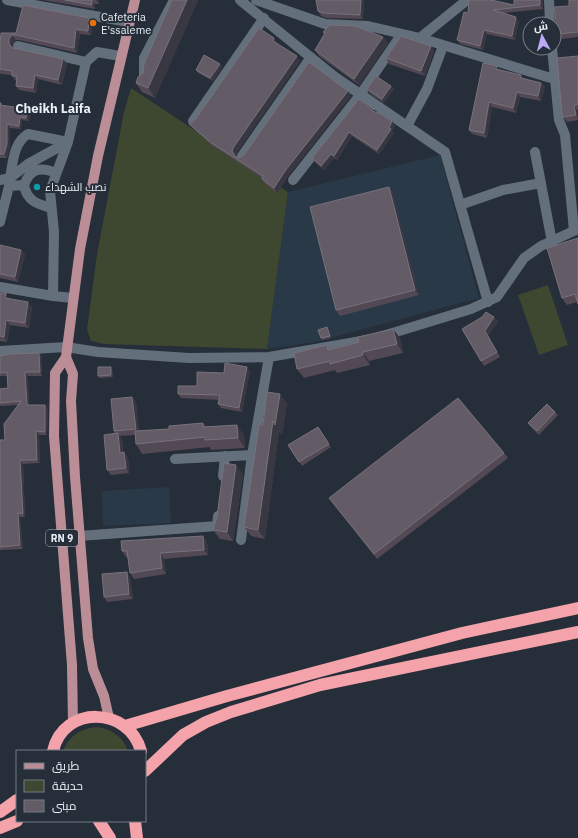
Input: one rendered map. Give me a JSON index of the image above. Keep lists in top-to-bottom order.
{
  "streets": {
    "main road": ["RN 9"]
  },
  "districts": ["Cheikh Laifa"],
  "places": ["Cafeteria E'ssaleme", "نصب الشهداء"],
  "legend": ["طريق", "حديقة", "مبنى"],
  "north": "top"
}
